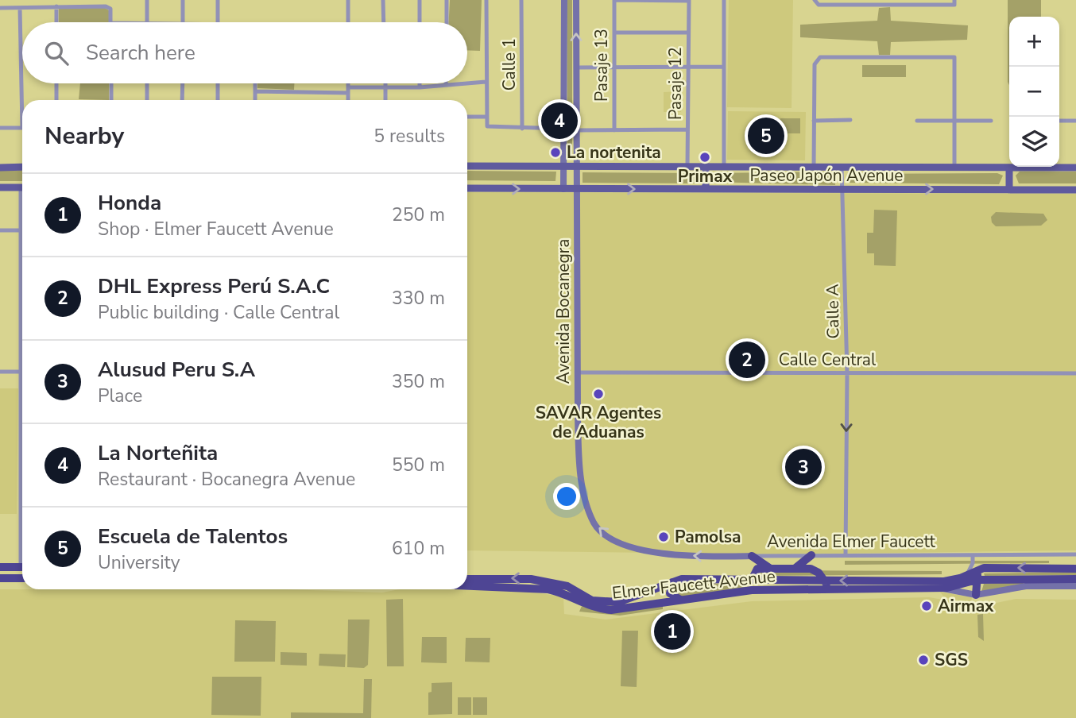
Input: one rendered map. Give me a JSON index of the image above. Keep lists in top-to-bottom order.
{
  "streets": {
    "highway": ["Elmer Faucett Avenue"],
    "main road": ["Paseo Japón Avenue", "Avenida Bocanegra", "Avenida Elmer Faucett"],
    "street": [
      "Calle 1",
      "Pasaje 13",
      "Pasaje 12",
      "Calle A",
      "Calle Central"
    ]
  },
  "crossings": [
    ["Pasaje 12", "Paseo Japón Avenue"],
    ["Paseo Japón Avenue", "Avenida Bocanegra"],
    ["Paseo Japón Avenue", "Calle A"],
    ["Avenida Bocanegra", "Calle Central"],
    ["Avenida Bocanegra", "Avenida Elmer Faucett"],
    ["Calle A", "Calle Central"],
    ["Calle A", "Avenida Elmer Faucett"]
  ],
  "one_way": ["Avenida Bocanegra", "Calle A"],
  "places": [
    "La nortenita",
    "Primax",
    "SAVAR Agentes de Aduanas",
    "Pamolsa",
    "Airmax",
    "SGS"
  ],
  "page": {
    "map_buttons": ["+", "−"],
    "search": "Search here",
    "pins": [
      "4",
      "5",
      "2",
      "3",
      "1"
    ],
    "heading": ["Nearby", "5 results"],
    "list": [
      {
        "mark": "1",
        "name": "Honda",
        "note": "Shop · Elmer Faucett Avenue",
        "value": "250 m"
      },
      {
        "mark": "2",
        "name": "DHL Express Perú S.A.C",
        "note": "Public building · Calle Central",
        "value": "330 m"
      },
      {
        "mark": "3",
        "name": "Alusud Peru S.A",
        "note": "Place",
        "value": "350 m"
      },
      {
        "mark": "4",
        "name": "La Norteñita",
        "note": "Restaurant · Bocanegra Avenue",
        "value": "550 m"
      },
      {
        "mark": "5",
        "name": "Escuela de Talentos",
        "note": "University",
        "value": "610 m"
      }
    ]
  }
}
